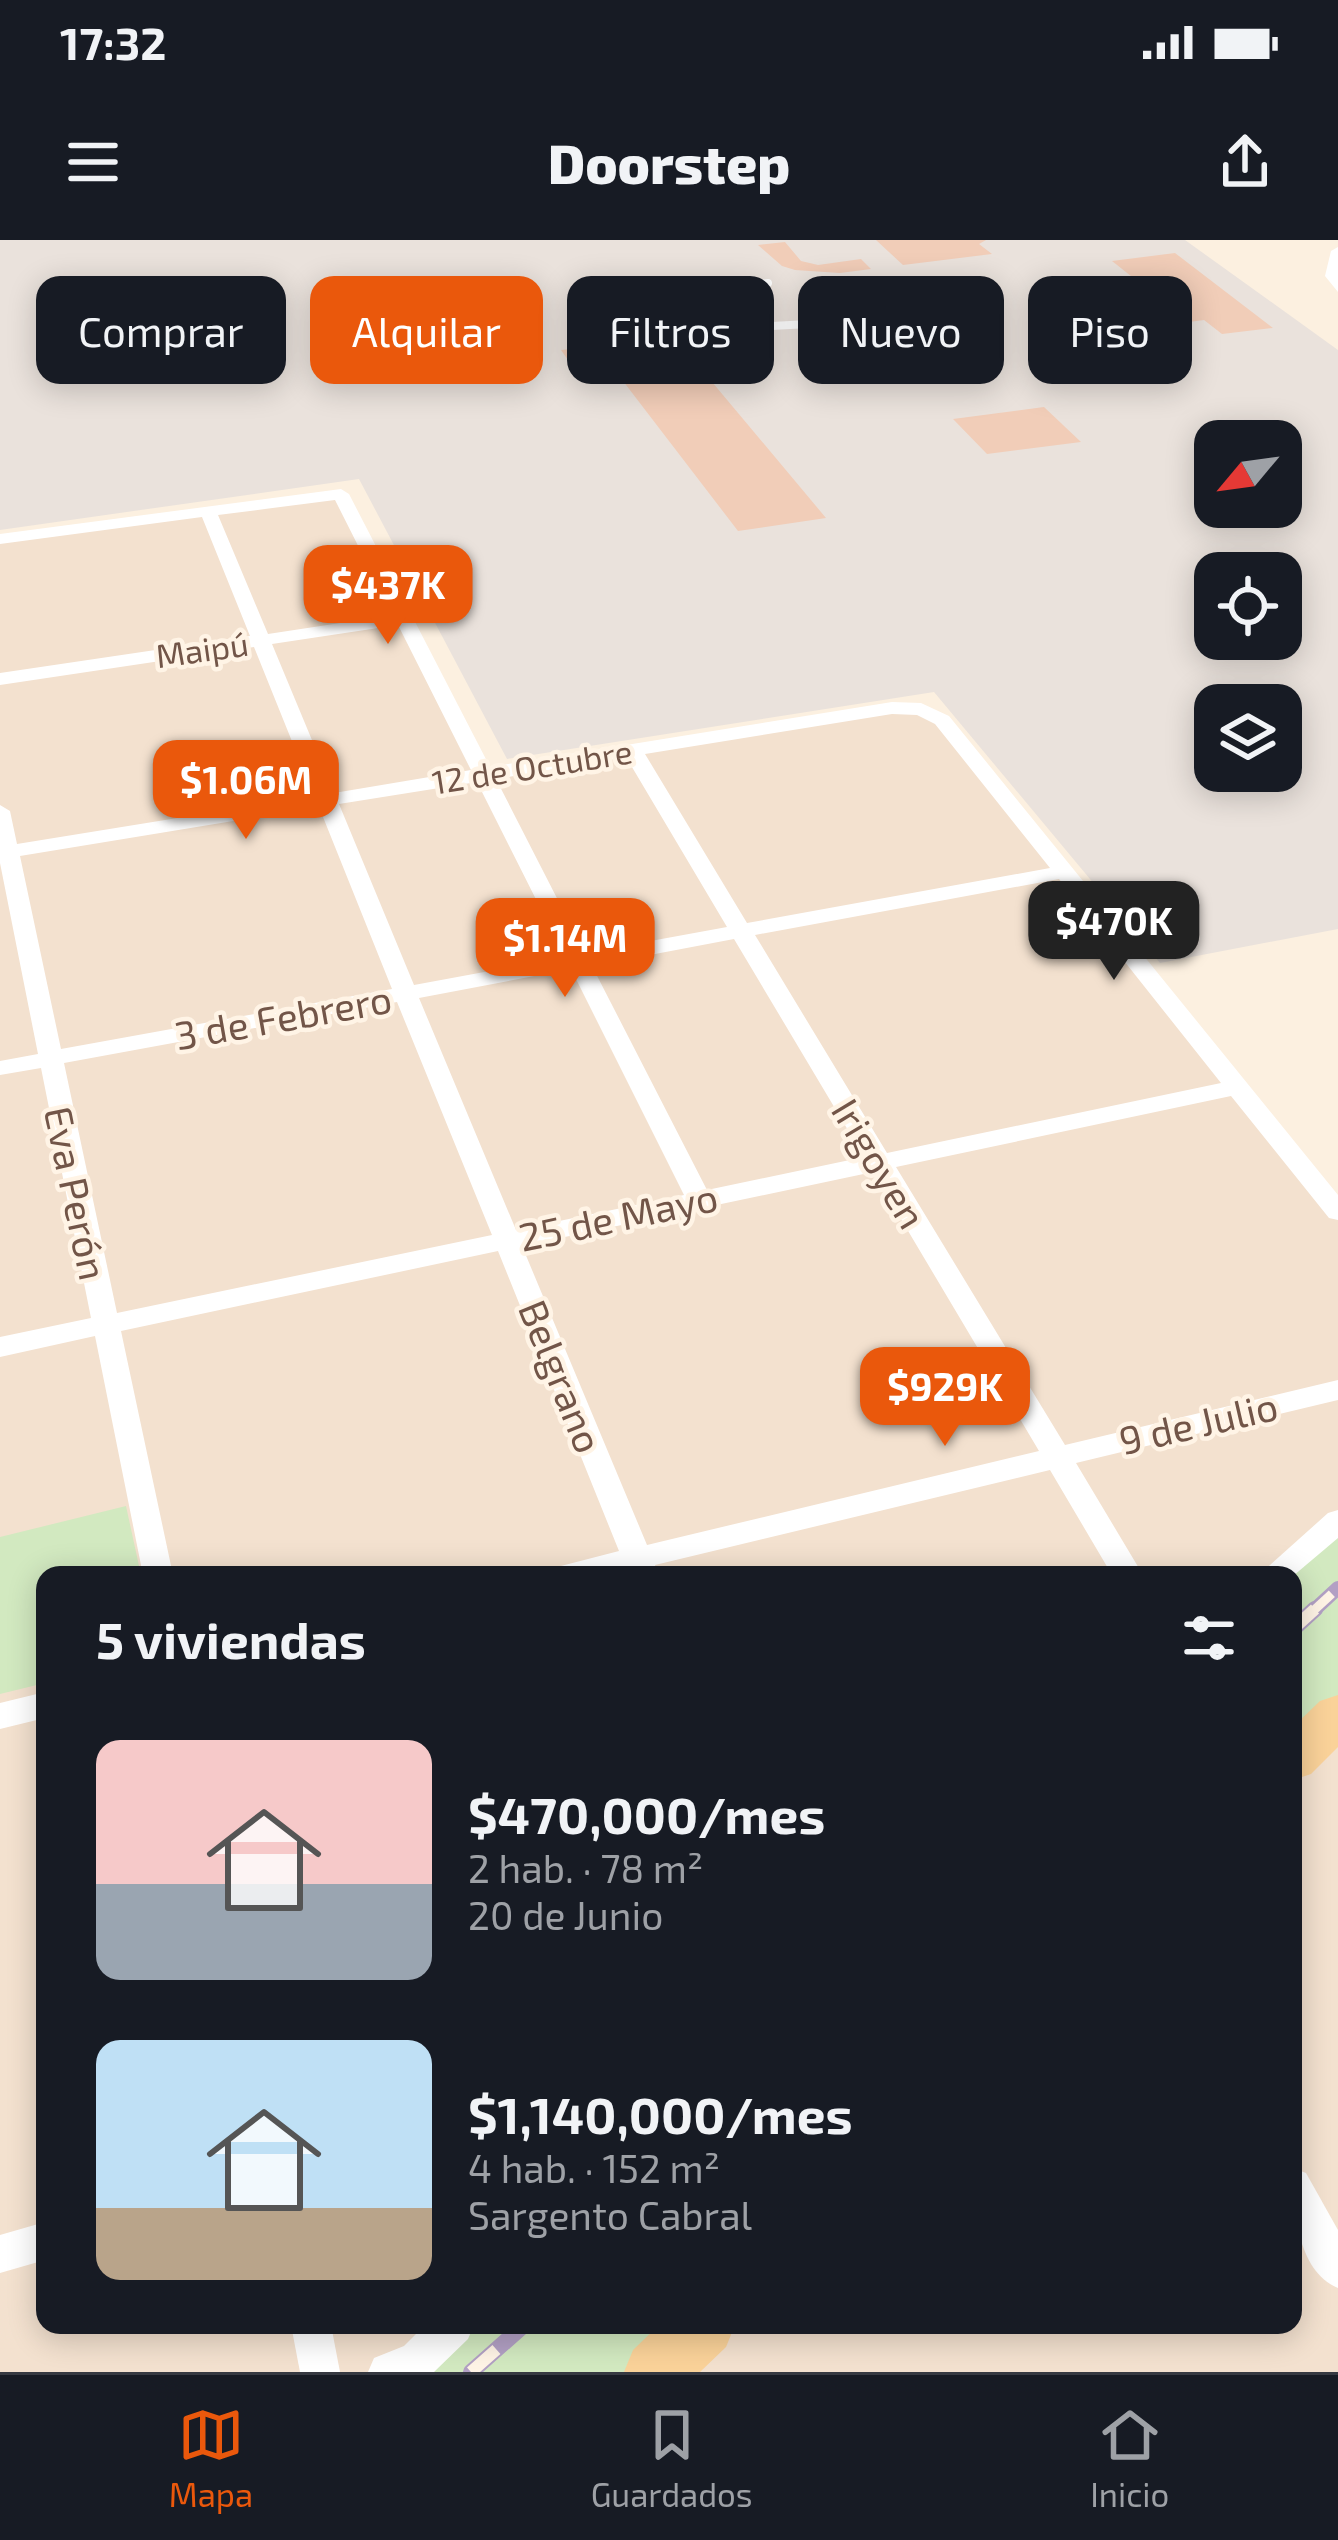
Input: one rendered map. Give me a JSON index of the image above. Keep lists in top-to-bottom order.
{
  "streets": {
    "street": [
      "Maipú",
      "12 de Octubre",
      "3 de Febrero",
      "Irigoyen",
      "Eva Perón",
      "25 de Mayo",
      "Belgrano",
      "9 de Julio"
    ]
  },
  "crossings": [
    ["Maipú", "Belgrano"],
    ["12 de Octubre", "3 de Febrero"],
    ["12 de Octubre", "Irigoyen"],
    ["12 de Octubre", "Eva Perón"],
    ["12 de Octubre", "Belgrano"],
    ["3 de Febrero", "Irigoyen"],
    ["3 de Febrero", "Eva Perón"],
    ["3 de Febrero", "Belgrano"],
    ["Irigoyen", "25 de Mayo"],
    ["Irigoyen", "9 de Julio"],
    ["Eva Perón", "25 de Mayo"],
    ["25 de Mayo", "Belgrano"],
    ["Belgrano", "9 de Julio"]
  ],
  "north": "bottom left",
  "page": {
    "status": "17:32",
    "header": "Doorstep",
    "chip": [
      "Comprar",
      "Alquilar",
      "Filtros",
      "Nuevo",
      "Piso"
    ],
    "price": [
      "$437K",
      "$1.06M",
      "$470K",
      "$1.14M",
      "$929K"
    ],
    "heading": "5 viviendas",
    "list": [
      {
        "name": "$470,000/mes",
        "note": "2 hab. · 78 m² · 20 de Junio"
      },
      {
        "name": "$1,140,000/mes",
        "note": "4 hab. · 152 m² · Sargento Cabral"
      }
    ],
    "tabs": ["Mapa", "Guardados", "Inicio"]
  }
}
